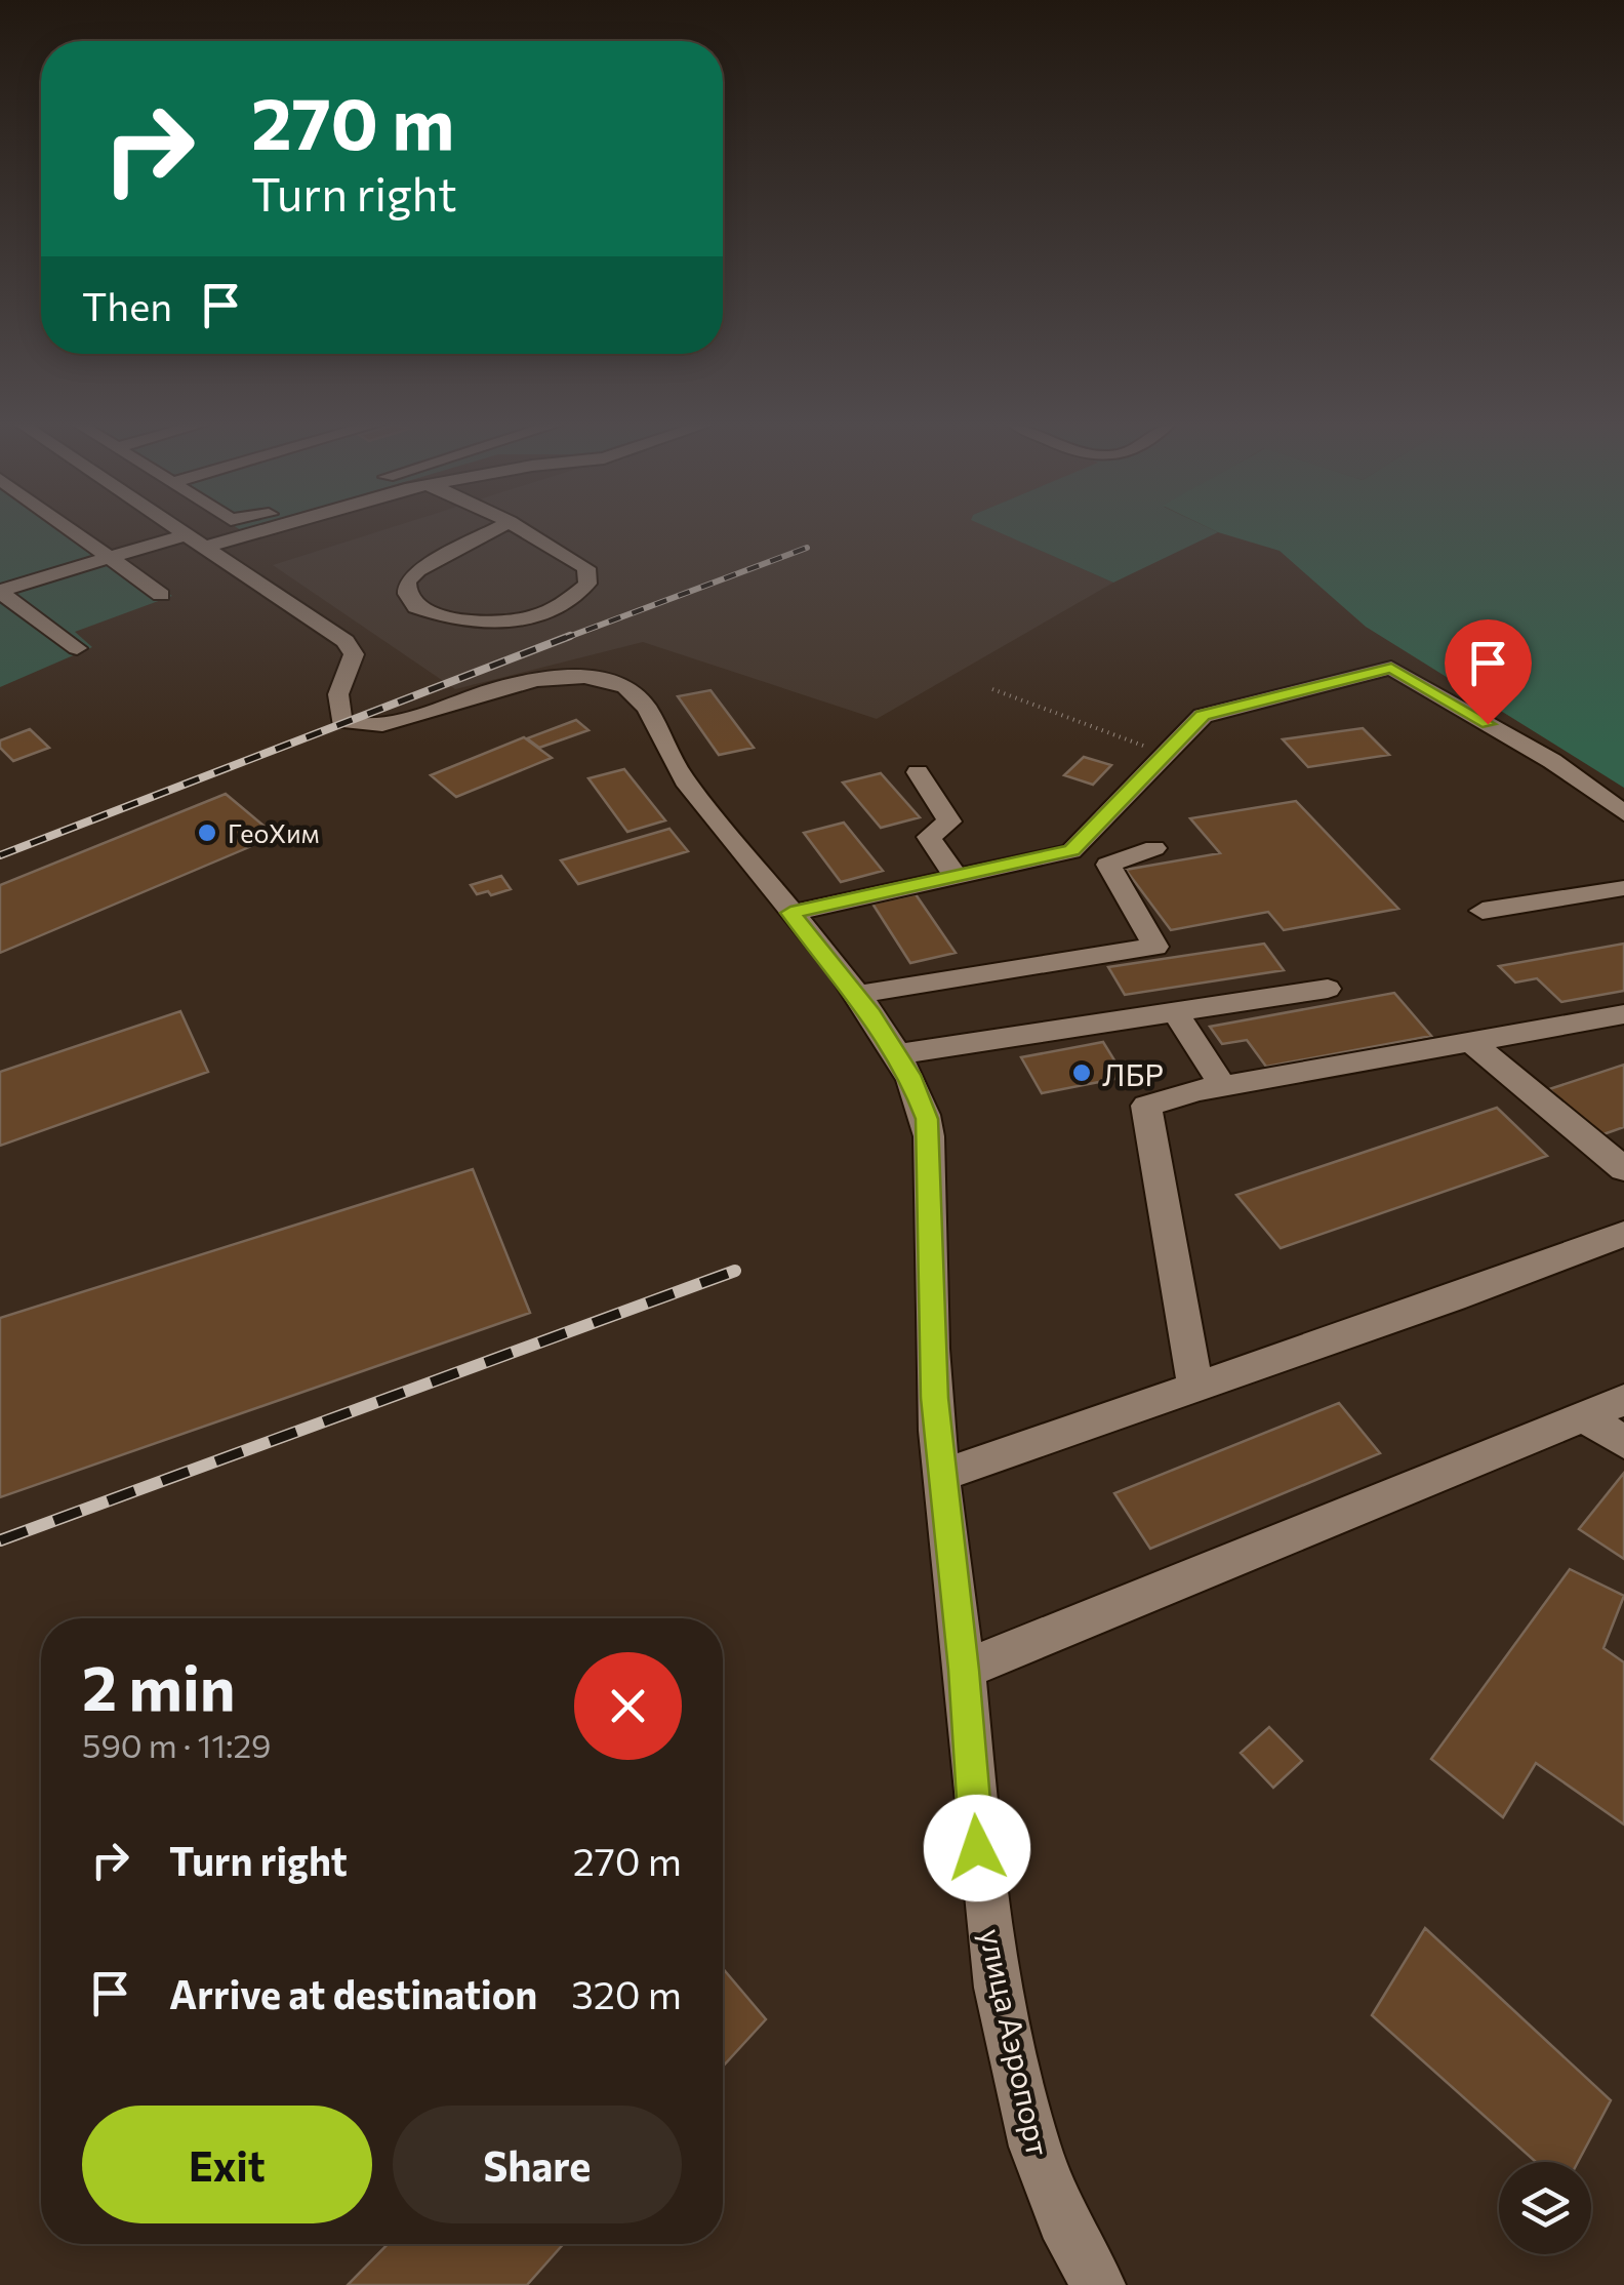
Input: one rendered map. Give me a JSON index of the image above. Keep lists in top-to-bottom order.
{
  "streets": {
    "street": ["улица Аэропорт"]
  },
  "places": ["ГеоХим", "ЛБР"],
  "page": {
    "turn": ["270 m", "Turn right"],
    "then": "Then",
    "heading": ["2 min", "590 m · 11:29"],
    "list": [
      {
        "name": "Turn right",
        "value": "270 m"
      },
      {
        "name": "Arrive at destination",
        "value": "320 m"
      }
    ],
    "buttons": ["Exit", "Share"]
  }
}
